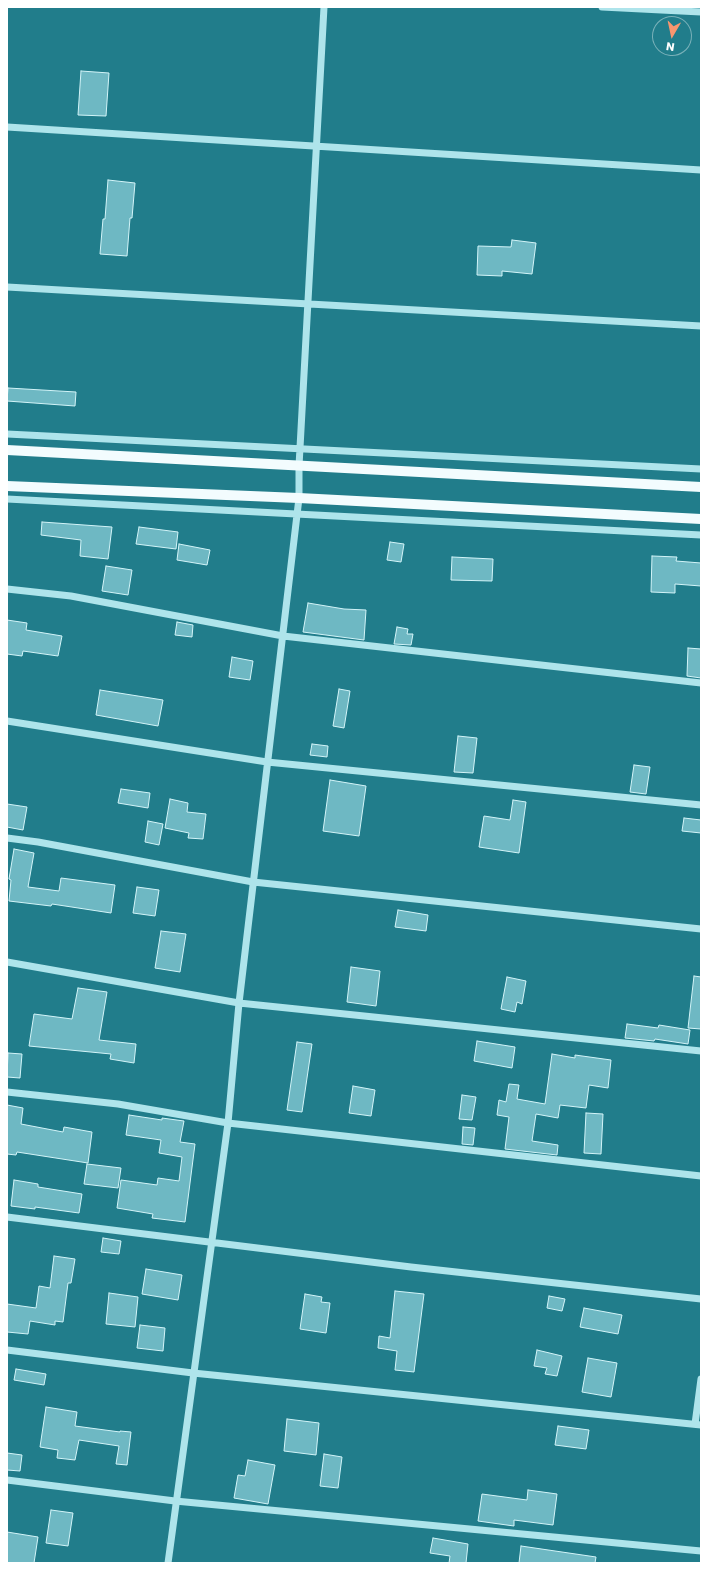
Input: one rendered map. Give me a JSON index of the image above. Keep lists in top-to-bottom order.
{
  "north": "bottom"
}
